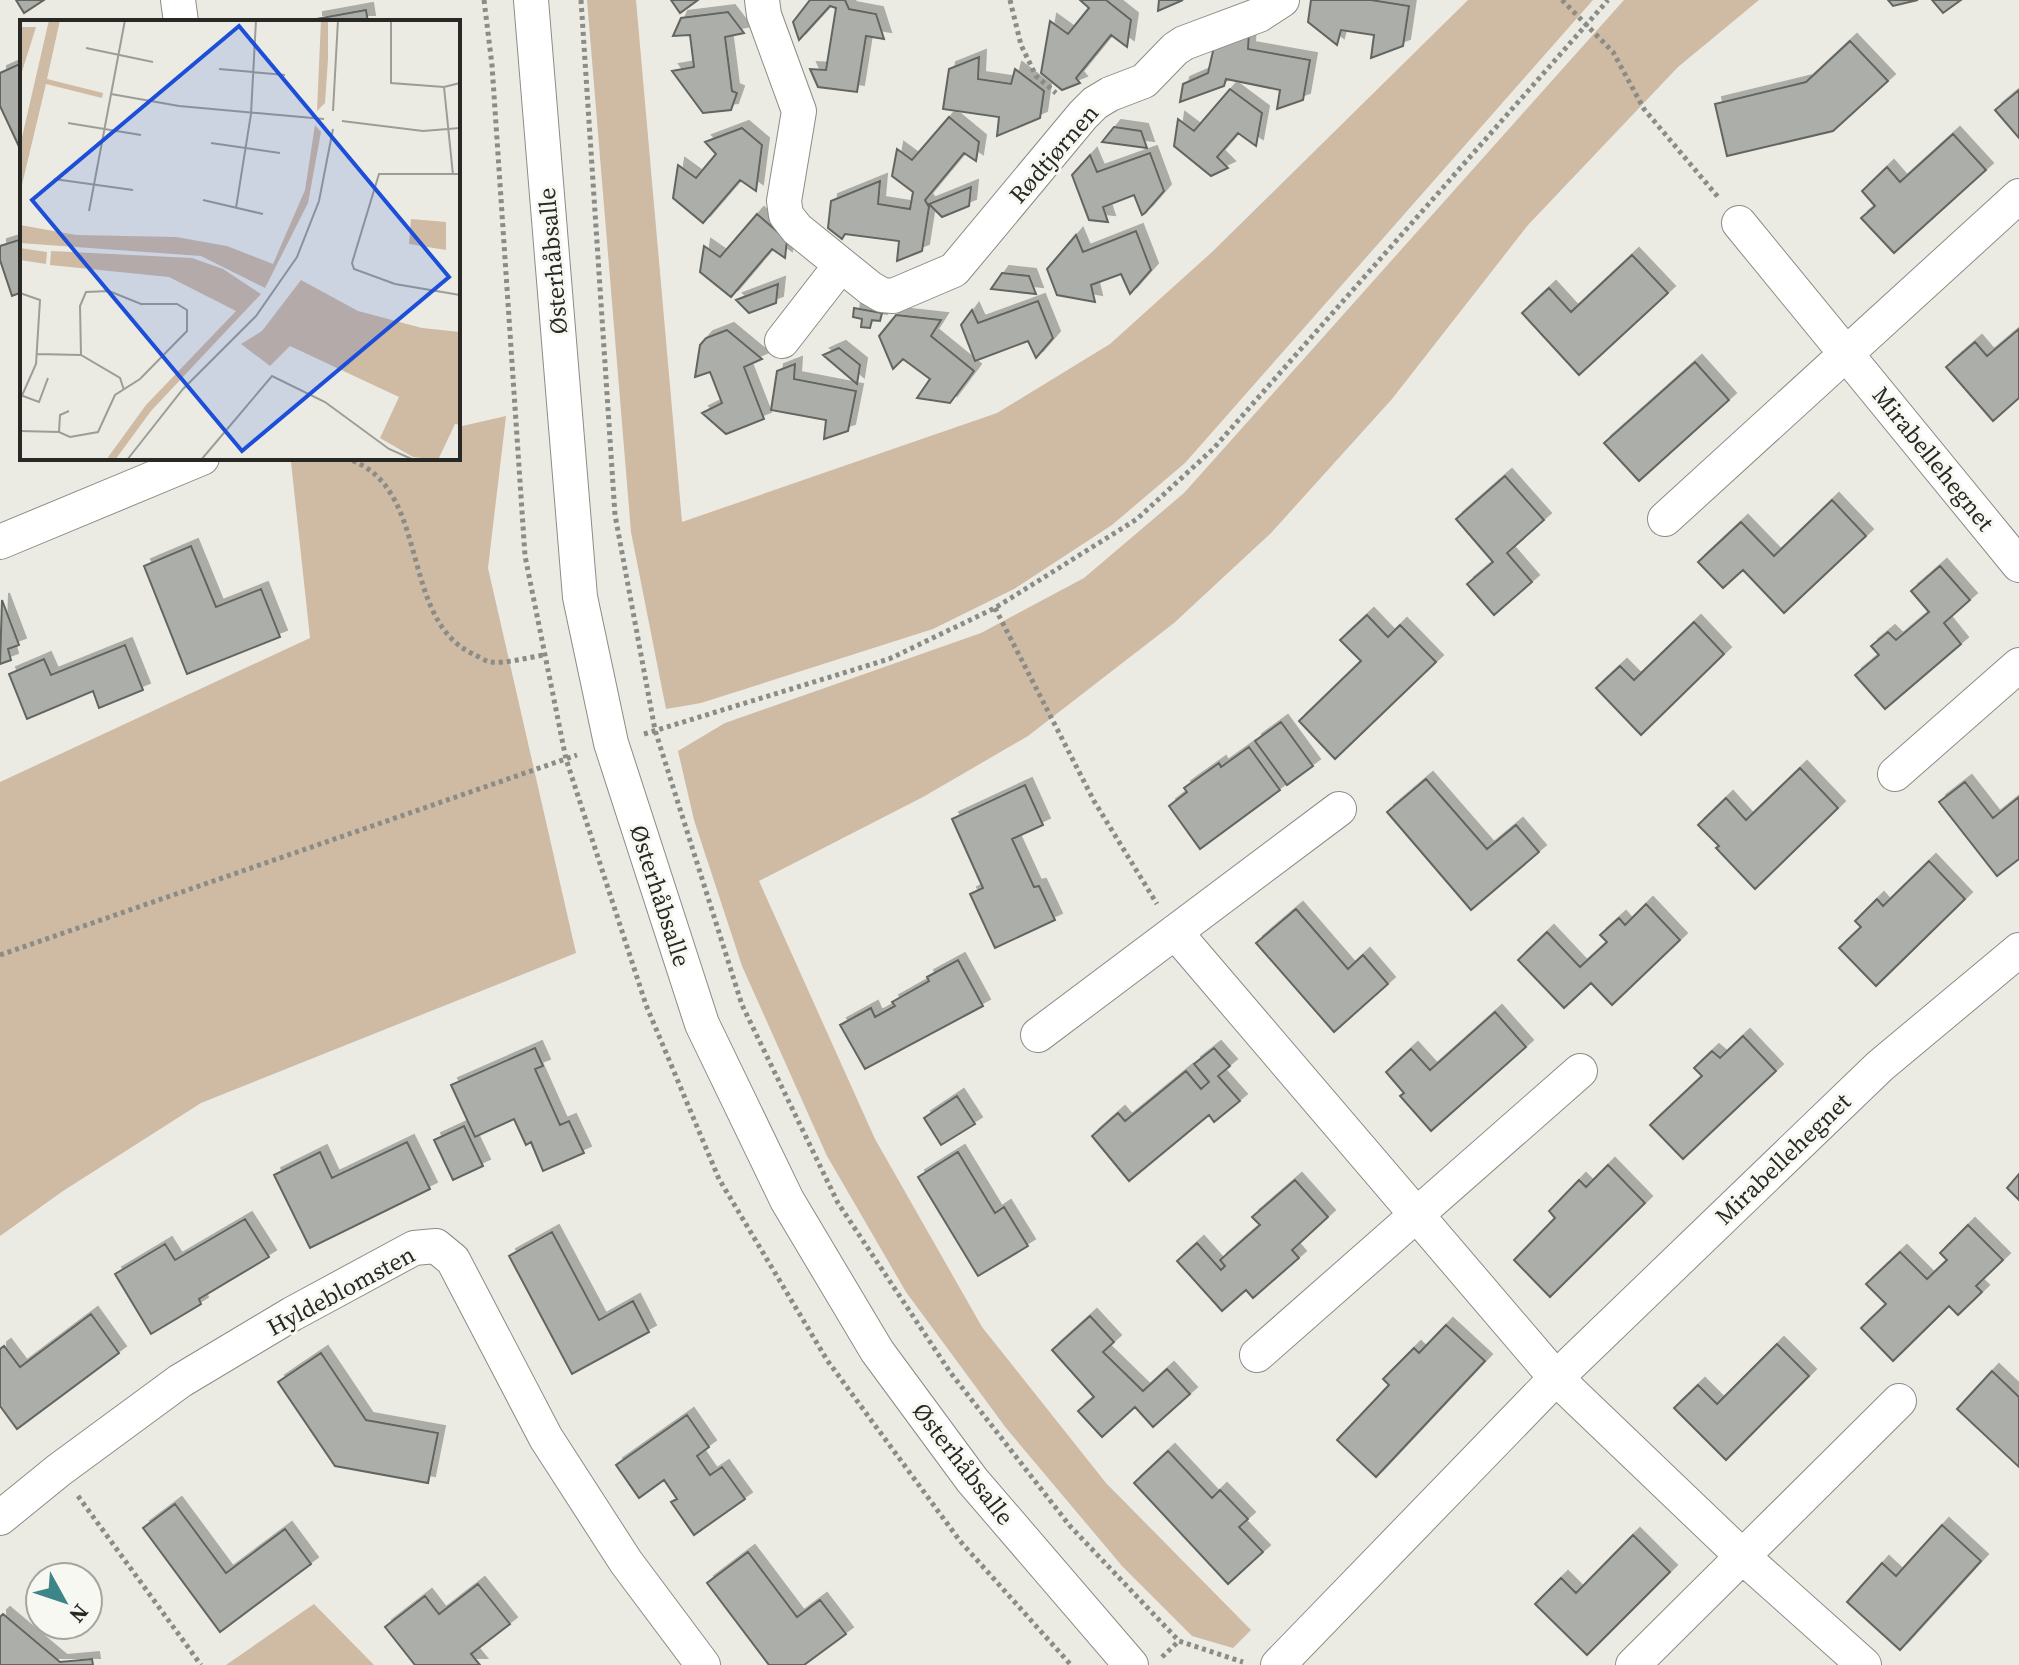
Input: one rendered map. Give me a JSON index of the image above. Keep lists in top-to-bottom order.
{
  "streets": {
    "street": [
      "Rødtjørnen",
      "Østerhåbsalle",
      "Mirabellehegnet",
      "Hyldeblomsten"
    ]
  },
  "north": "bottom right"
}
